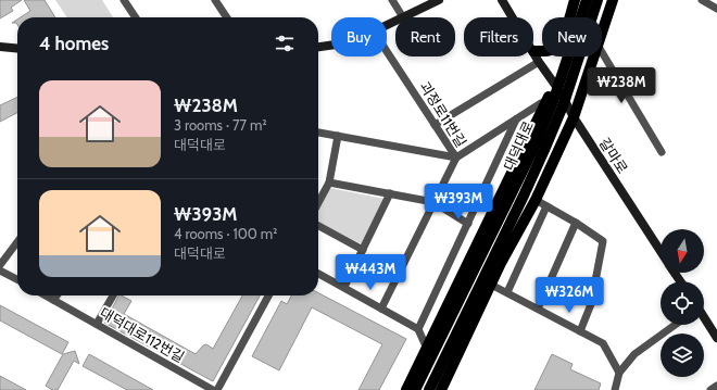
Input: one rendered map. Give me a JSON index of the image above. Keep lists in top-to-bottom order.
{
  "streets": {
    "main road": ["대덕대로", "갈마로"],
    "street": ["괴정로11번길", "대덕대로112번길"]
  },
  "north": "bottom",
  "page": {
    "chip": [
      "Buy",
      "Rent",
      "Filters",
      "New"
    ],
    "heading": "4 homes",
    "price": [
      "₩238M",
      "₩393M",
      "₩443M",
      "₩326M"
    ],
    "list": [
      {
        "name": "₩238M",
        "note": "3 rooms · 77 m² · 대덕대로"
      },
      {
        "name": "₩393M",
        "note": "4 rooms · 100 m² · 대덕대로"
      }
    ]
  }
}
